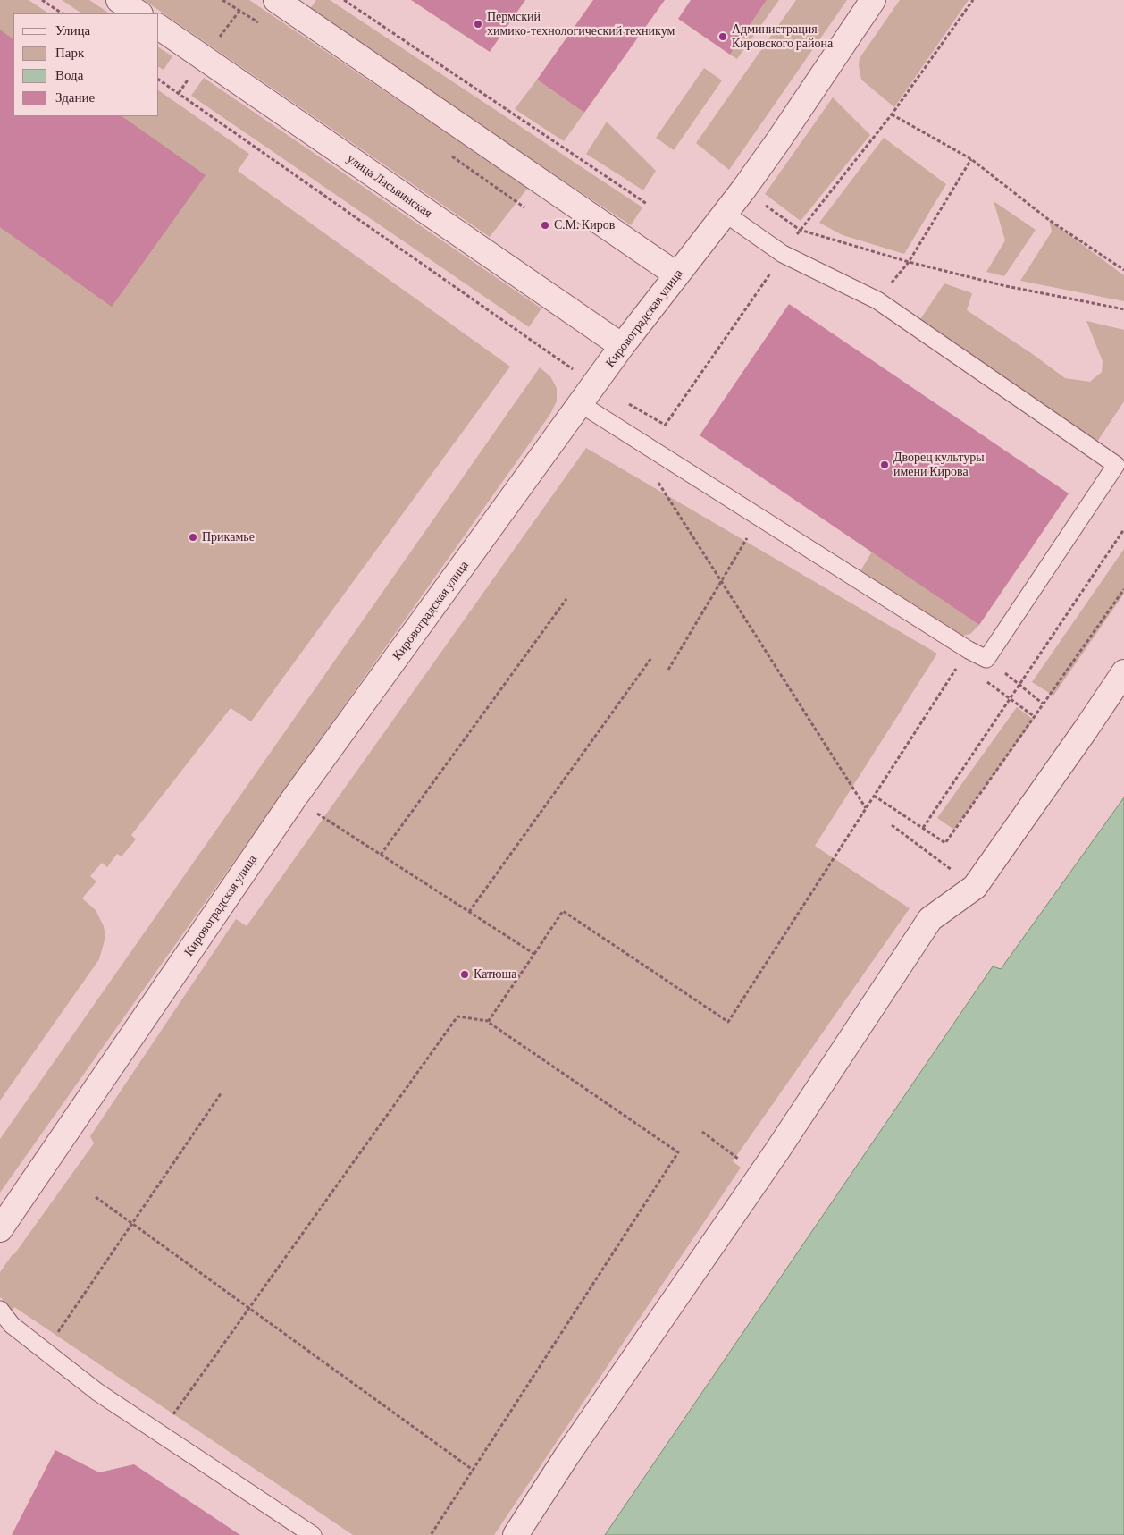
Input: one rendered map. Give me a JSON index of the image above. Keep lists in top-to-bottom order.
{
  "streets": {
    "street": ["улица Ласьвинская", "Кировоградская улица"]
  },
  "crossings": [
    ["улица Ласьвинская", "Кировоградская улица"]
  ],
  "places": [
    "Пермский химико-технологический техникум",
    "Администрация Кировского района",
    "С.М. Киров",
    "Дворец культуры имени Кирова",
    "Прикамье",
    "Катюша"
  ],
  "legend": [
    "Улица",
    "Парк",
    "Вода",
    "Здание"
  ]
}
